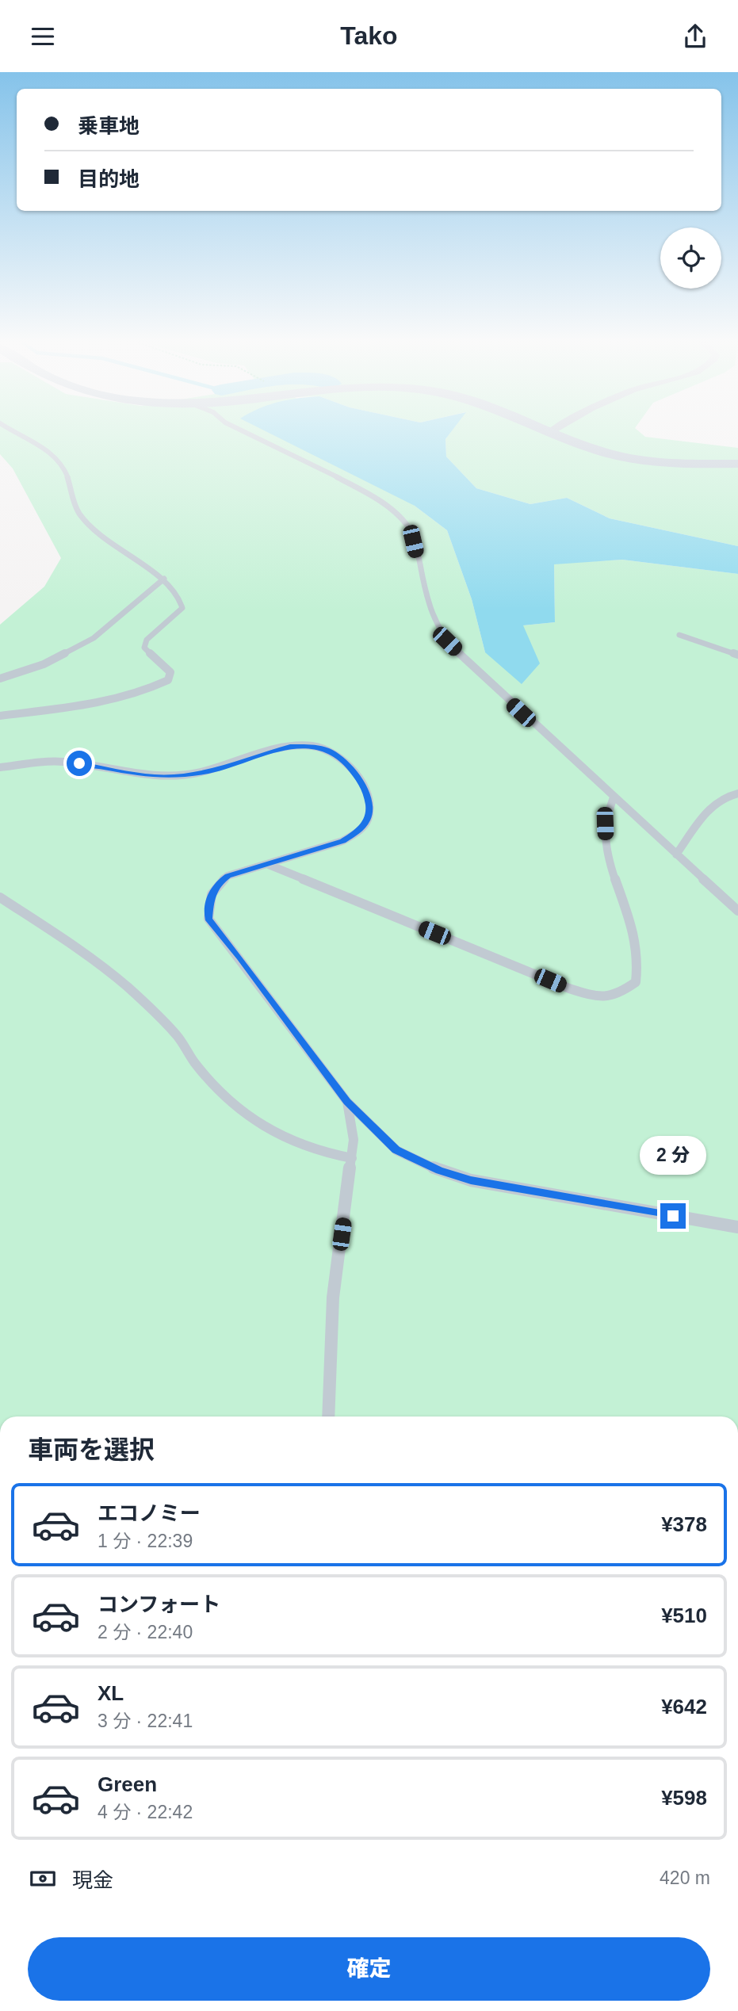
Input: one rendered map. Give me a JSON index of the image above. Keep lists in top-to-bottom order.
{
  "page": {
    "header": "Tako",
    "banner": ["乗車地", "目的地"],
    "bubble": "2 分",
    "heading": "車両を選択",
    "list": [
      {
        "name": "エコノミー",
        "note": "1 分 · 22:39",
        "value": "¥378"
      },
      {
        "name": "コンフォート",
        "note": "2 分 · 22:40",
        "value": "¥510"
      },
      {
        "name": "XL",
        "note": "3 分 · 22:41",
        "value": "¥642"
      },
      {
        "name": "Green",
        "note": "4 分 · 22:42",
        "value": "¥598"
      }
    ],
    "pay": ["現金", "420 m"],
    "buttons": "確定"
  }
}
